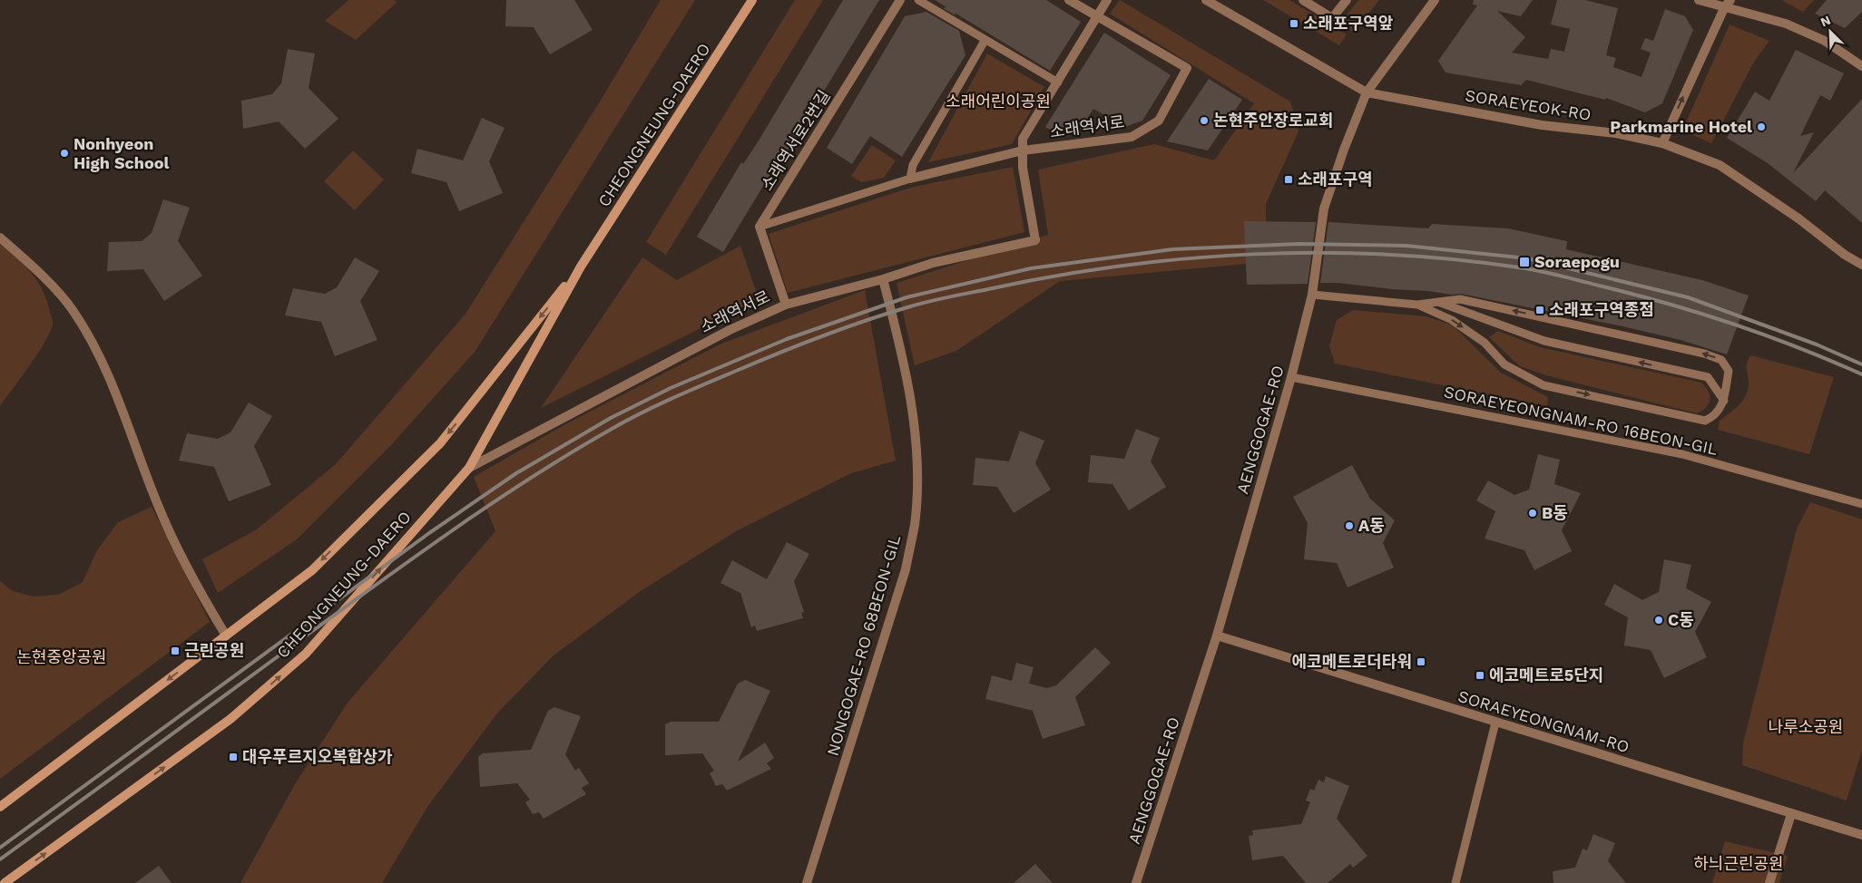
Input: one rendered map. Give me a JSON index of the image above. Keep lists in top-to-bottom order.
{
  "streets": {
    "main road": ["CHEONGNEUNG-DAERO"],
    "street": [
      "SORAEYEOK-RO",
      "소래역서로",
      "소래역서로2번길",
      "AENGGOGAE-RO",
      "NONGOGAE-RO 68BEON-GIL",
      "SORAEYEONGNAM-RO"
    ],
    "lane": ["SORAEYEONGNAM-RO 16BEON-GIL"]
  },
  "crossings": [
    ["SORAEYEOK-RO", "AENGGOGAE-RO"],
    ["CHEONGNEUNG-DAERO", "소래역서로"],
    ["소래역서로", "소래역서로2번길"],
    ["소래역서로", "NONGOGAE-RO 68BEON-GIL"],
    ["SORAEYEONGNAM-RO 16BEON-GIL", "AENGGOGAE-RO"],
    ["AENGGOGAE-RO", "SORAEYEONGNAM-RO"]
  ],
  "parks": [
    "소래어린이공원",
    "논현중앙공원",
    "나루소공원",
    "하늬근린공원"
  ],
  "places": {
    "transit": [
      "소래포구역앞",
      "소래포구역",
      "Soraepogu",
      "소래포구역종점",
      "근린공원",
      "에코메트로더타워",
      "에코메트로5단지",
      "대우푸르지오복합상가"
    ],
    "other": [
      "논현주안장로교회",
      "Parkmarine Hotel",
      "Nonhyeon High School",
      "B동",
      "A동",
      "C동"
    ]
  },
  "north": "top left"
}
